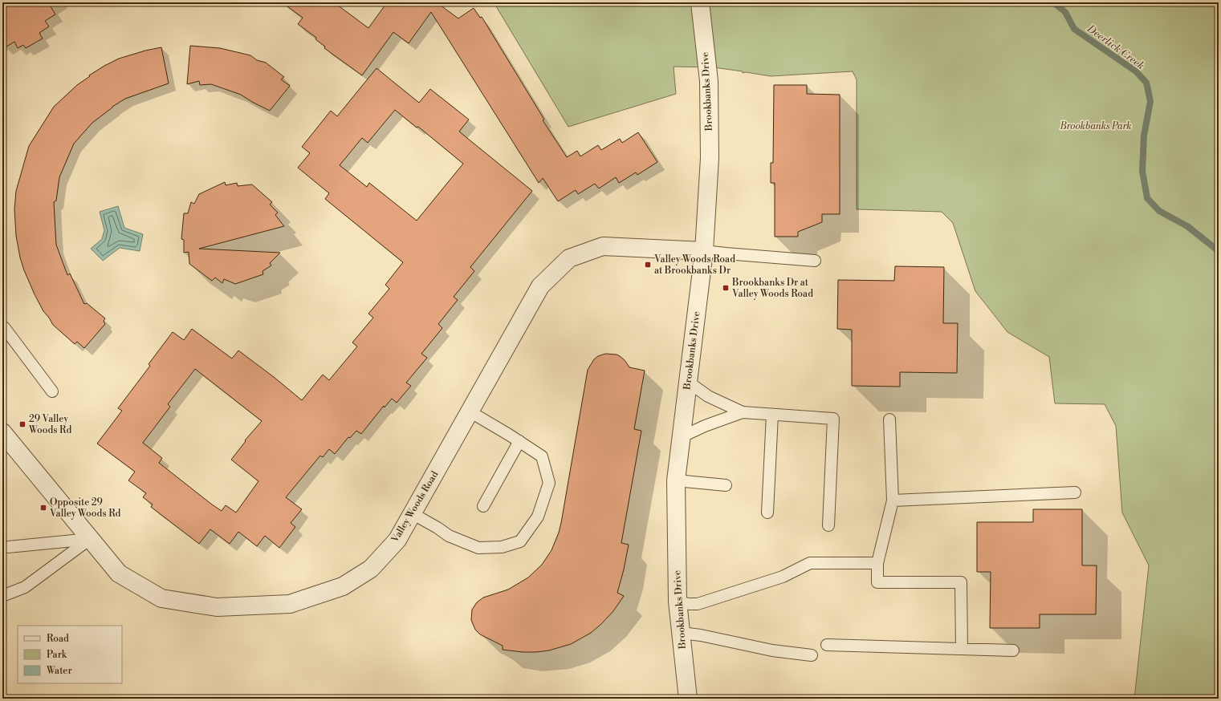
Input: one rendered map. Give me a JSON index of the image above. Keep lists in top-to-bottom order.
{
  "streets": {
    "street": ["Brookbanks Drive", "Valley Woods Road"]
  },
  "crossings": [
    ["Brookbanks Drive", "Valley Woods Road"]
  ],
  "water": ["Deerlick Creek"],
  "parks": ["Brookbanks Park"],
  "places": {
    "transit": [
      "Valley Woods Road at Brookbanks Dr",
      "Brookbanks Dr at Valley Woods Road",
      "29 Valley Woods Rd",
      "Opposite 29 Valley Woods Rd"
    ]
  },
  "legend": ["Road", "Park", "Water"]
}
